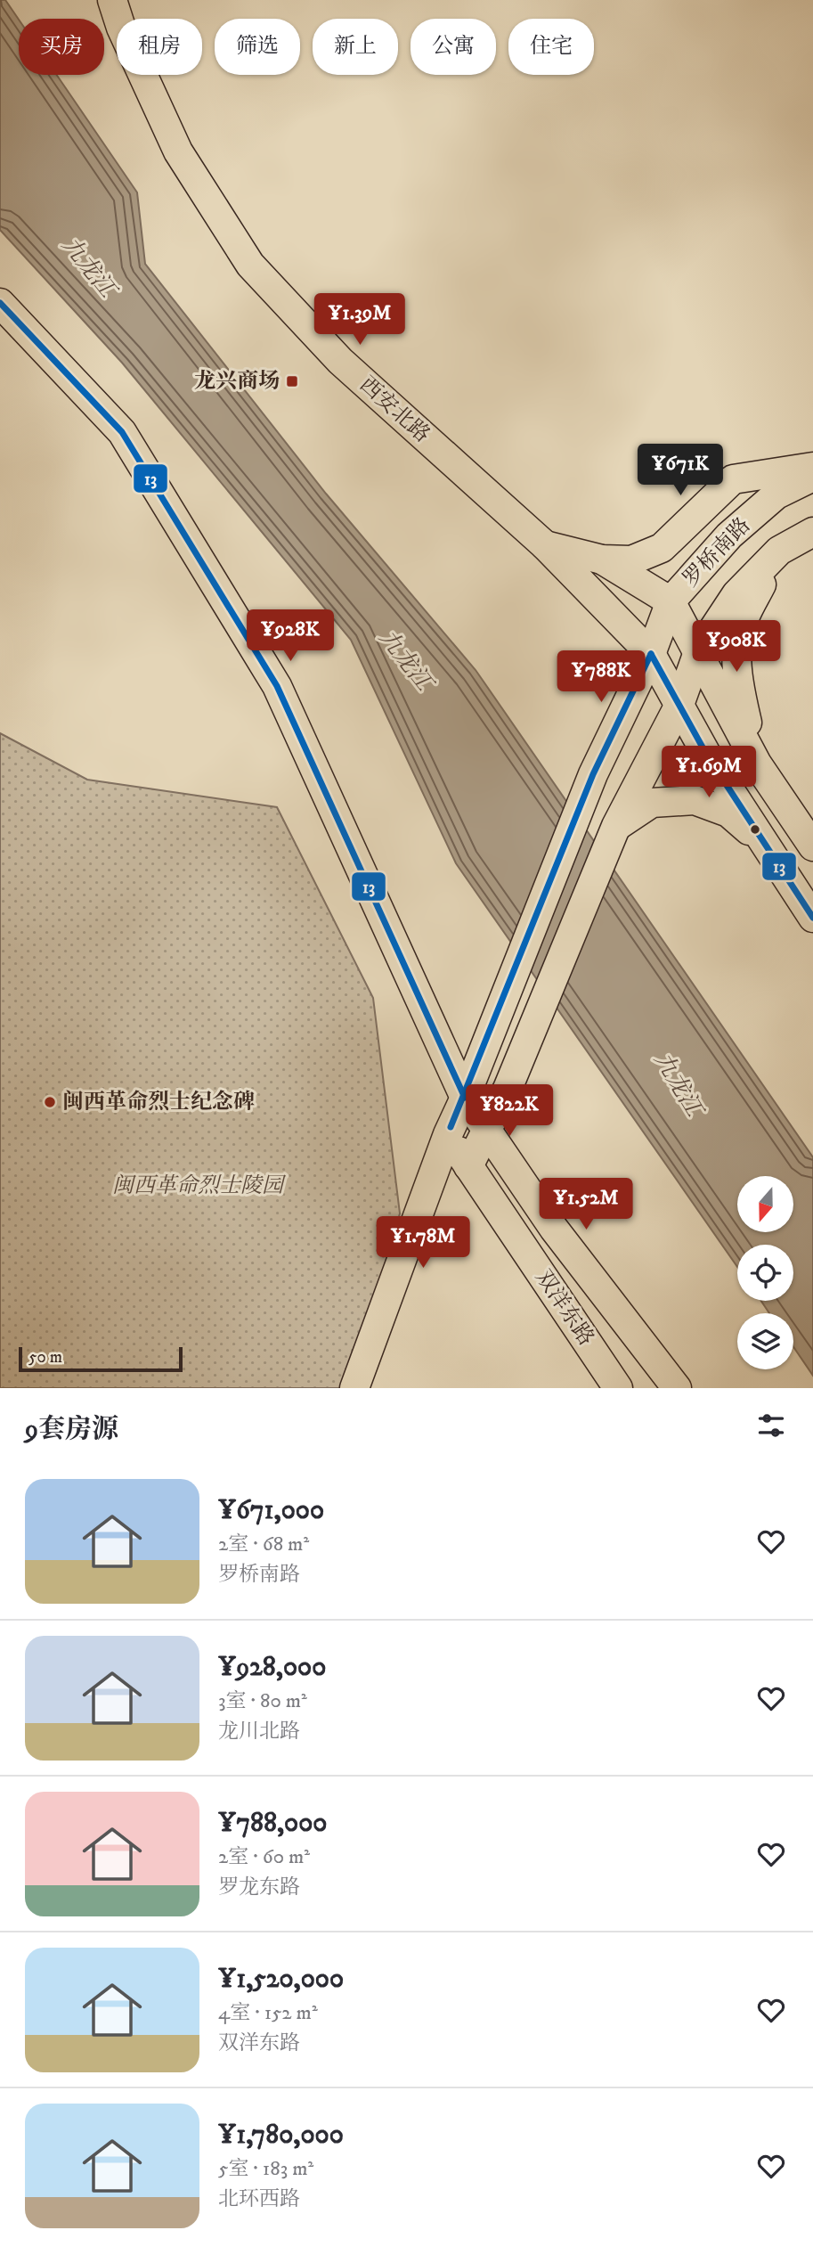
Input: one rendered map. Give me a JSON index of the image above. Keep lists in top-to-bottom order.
{
  "streets": {
    "main road": ["西安北路", "罗桥南路", "双洋东路"]
  },
  "crossings": [
    ["西安北路", "罗桥南路"],
    ["罗桥南路", "双洋东路"]
  ],
  "water": ["九龙江"],
  "parks": ["闽西革命烈士陵园"],
  "places": {
    "transit": ["龙兴商场"],
    "other": ["闽西革命烈士纪念碑"]
  },
  "lines": ["transit line 13"],
  "scale_bar": "50 m",
  "north": "bottom",
  "page": {
    "chip": [
      "买房",
      "租房",
      "筛选",
      "新上",
      "公寓",
      "住宅"
    ],
    "price": [
      "¥1.39M",
      "¥671K",
      "¥928K",
      "¥908K",
      "¥788K",
      "¥1.69M",
      "¥822K",
      "¥1.52M",
      "¥1.78M"
    ],
    "scale": "50 m",
    "heading": "9套房源",
    "list": [
      {
        "name": "¥671,000",
        "note": "2室 · 68 m² · 罗桥南路"
      },
      {
        "name": "¥928,000",
        "note": "3室 · 80 m² · 龙川北路"
      },
      {
        "name": "¥788,000",
        "note": "2室 · 60 m² · 罗龙东路"
      },
      {
        "name": "¥1,520,000",
        "note": "4室 · 152 m² · 双洋东路"
      },
      {
        "name": "¥1,780,000",
        "note": "5室 · 183 m² · 北环西路"
      }
    ]
  }
}
